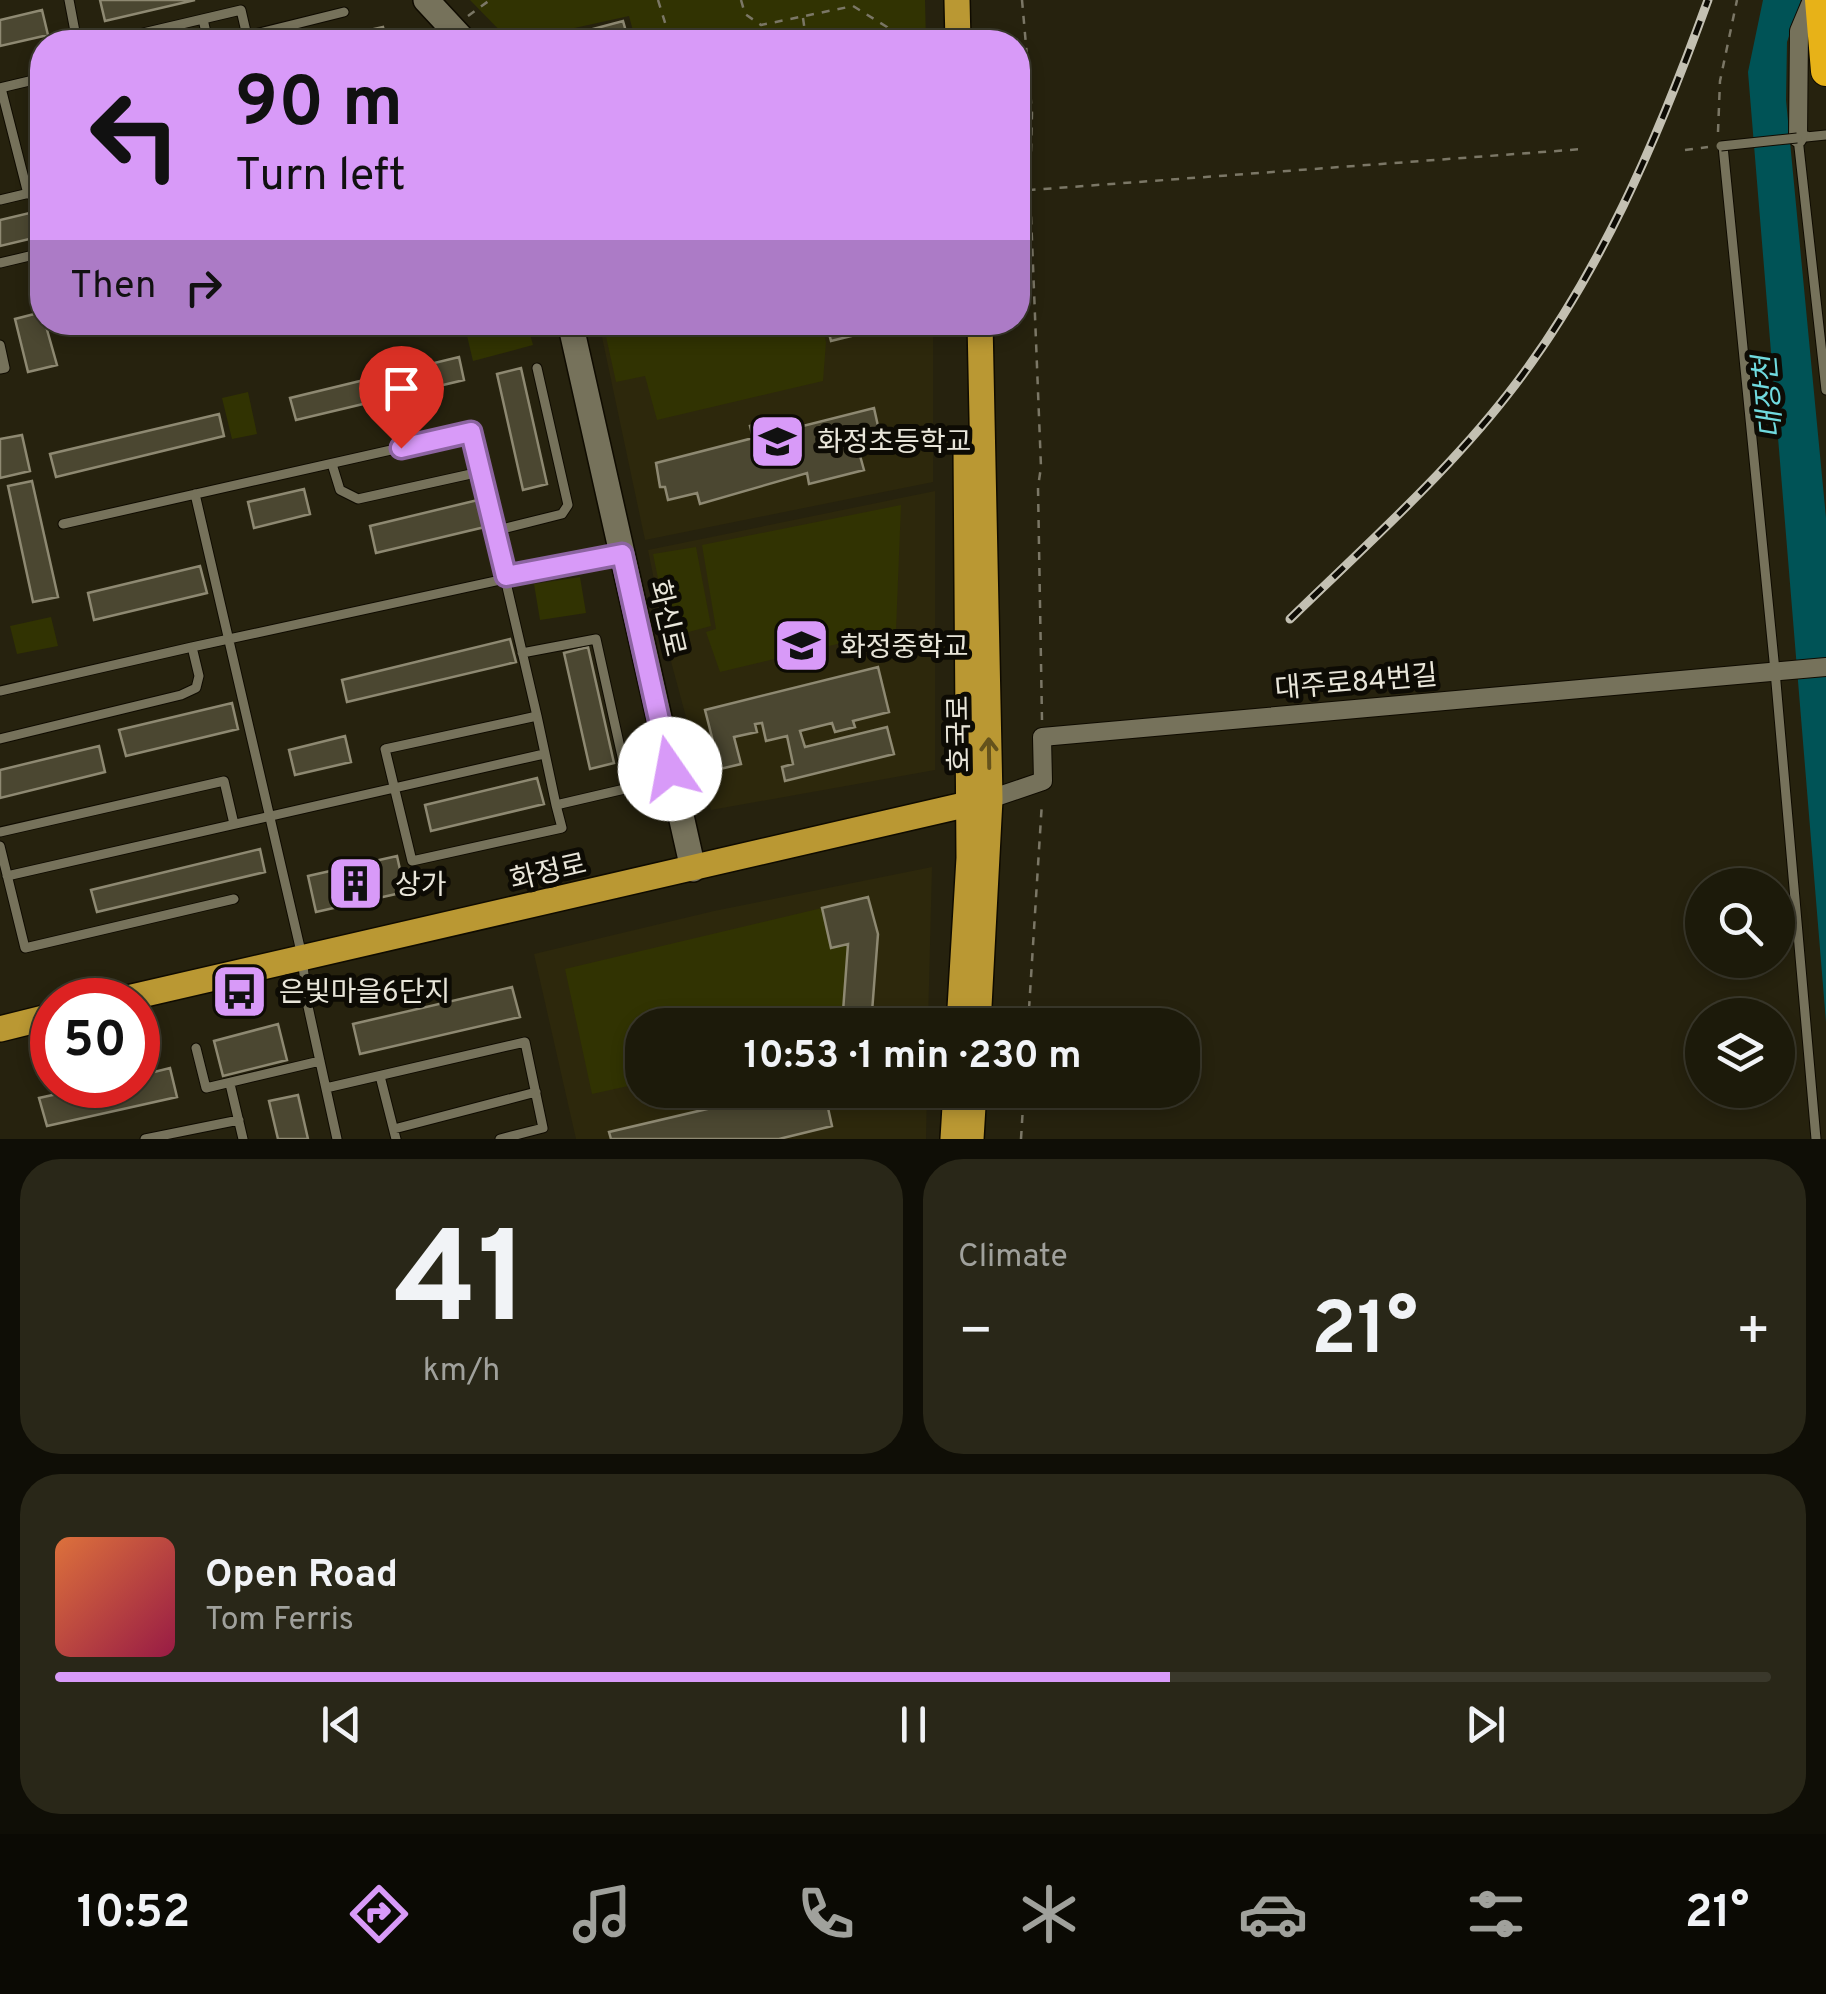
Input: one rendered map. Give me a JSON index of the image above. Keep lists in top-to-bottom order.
{
  "streets": {
    "main road": ["화신로", "호국로", "화정로"],
    "street": ["대주로84번길"]
  },
  "crossings": [
    ["화신로", "화정로"],
    ["호국로", "화정로"]
  ],
  "water": ["대장천"],
  "places": {
    "school or university": ["화정초등학교", "화정중학교"],
    "building": ["상가"],
    "bus stop": ["은빛마을6단지"]
  },
  "page": {
    "turn": ["90 m", "Turn left"],
    "then": "Then",
    "limit": "50",
    "trip": "10:53 · 1 min · 230 m",
    "tile": [
      ["41", "km/h"],
      "Climate"
    ],
    "heat": ["−", "21°", "+"],
    "song": ["Open Road", "Tom Ferris"],
    "tabs": ["10:52", "21°"]
  }
}
